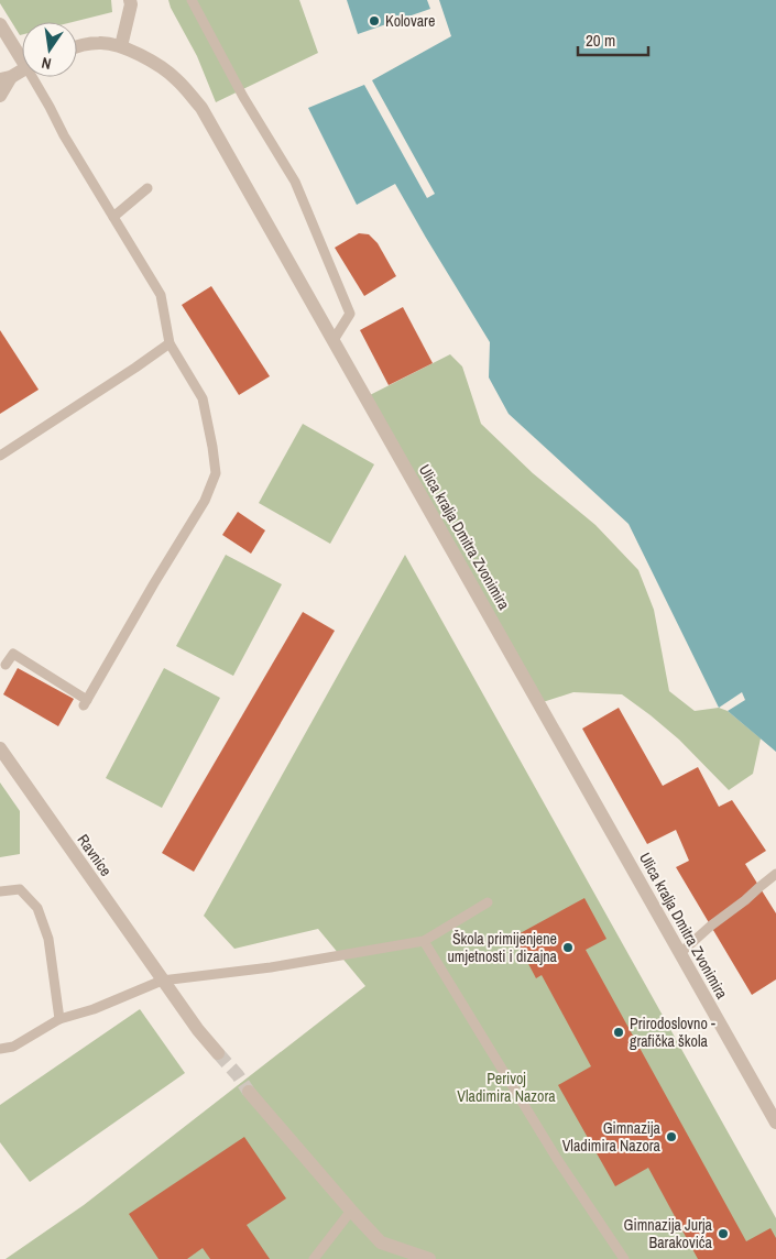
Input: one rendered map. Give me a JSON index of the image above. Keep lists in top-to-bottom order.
{
  "streets": {
    "street": ["Ulica kralja Dmitra Zvonimira", "Ravnice"]
  },
  "parks": ["Perivoj Vladimira Nazora"],
  "places": [
    "Kolovare",
    "Škola primijenjene umjetnosti i dizajna",
    "Prirodoslovno - grafička škola",
    "Gimnazija Vladimira Nazora",
    "Gimnazija Jurja Barakovića"
  ],
  "scale_bar": "20 m",
  "north": "bottom"
}
